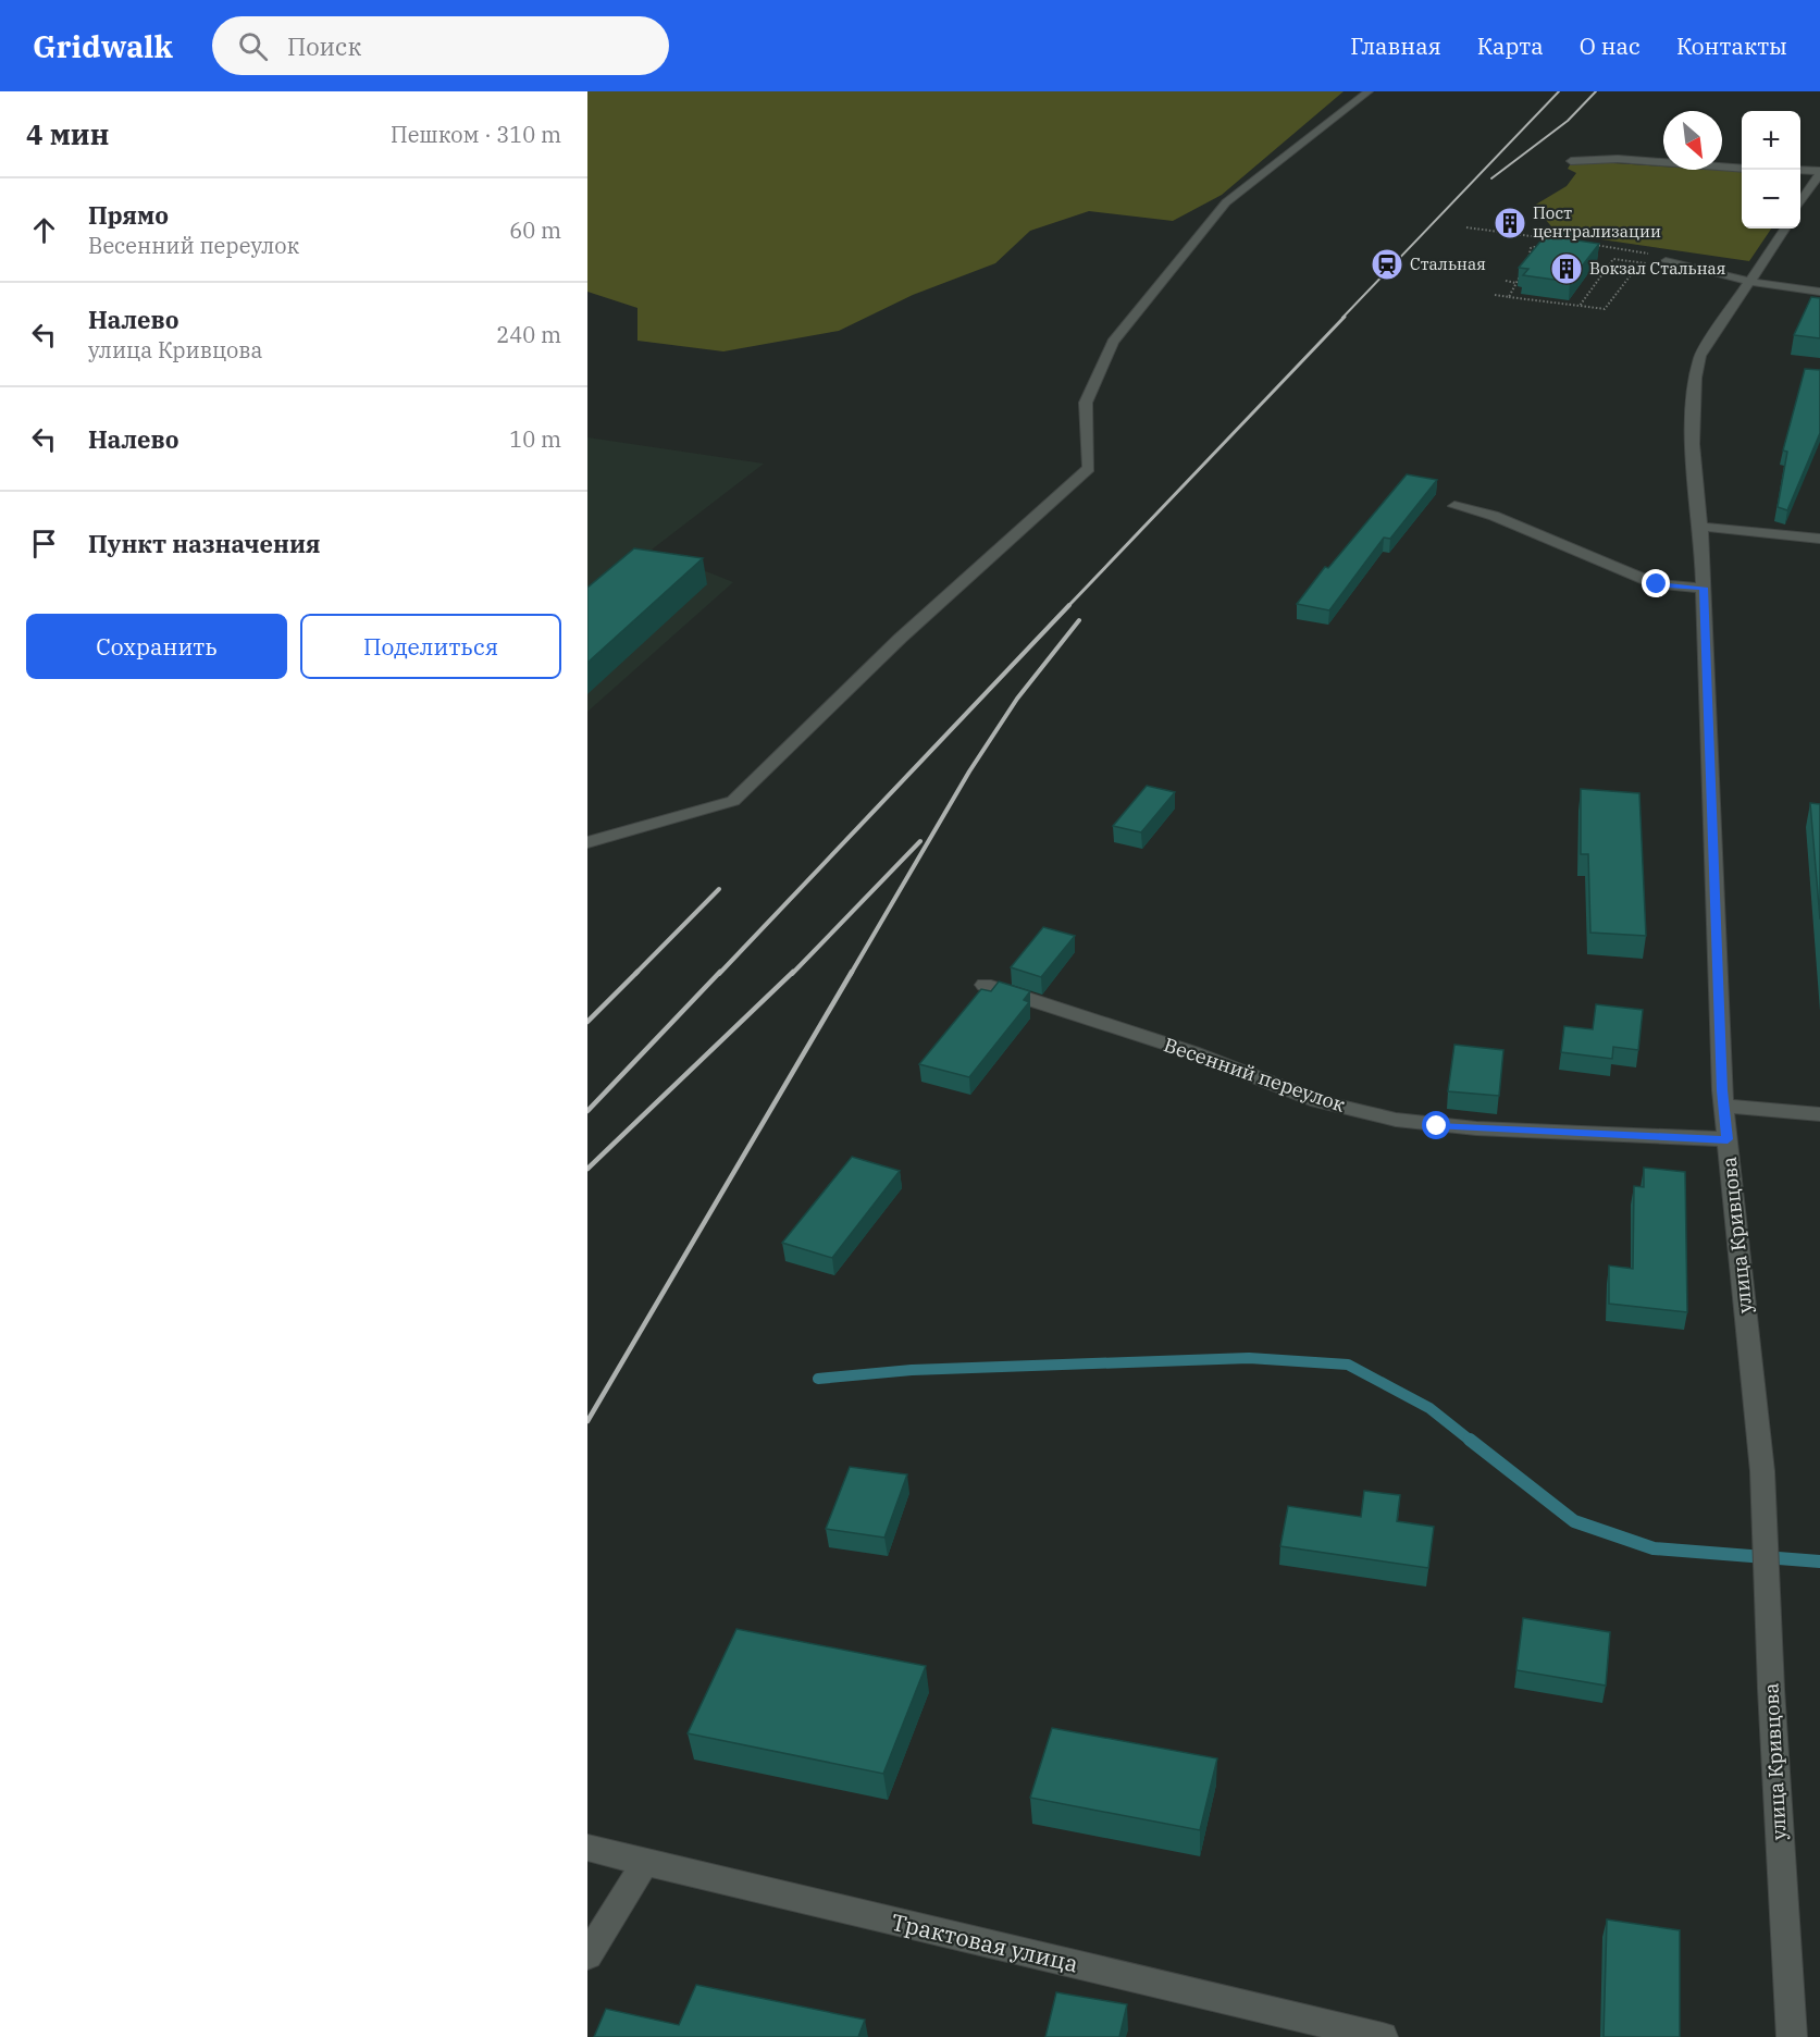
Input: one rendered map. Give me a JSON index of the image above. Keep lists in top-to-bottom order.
{
  "streets": {
    "street": ["Весенний переулок", "улица Кривцова", "Трактовая улица"]
  },
  "crossings": [
    ["Весенний переулок", "улица Кривцова"]
  ],
  "places": {
    "building": ["Пост централизации", "Вокзал Стальная"],
    "station": ["Стальная"]
  },
  "north": "bottom right",
  "page": {
    "header": "Gridwalk",
    "search": "Поиск",
    "nav": [
      "Главная",
      "Карта",
      "О нас",
      "Контакты"
    ],
    "heading": ["4 мин", "Пешком · 310 m"],
    "map_buttons": ["+", "−"],
    "list": [
      ["Прямо", "Весенний переулок", "60 m"],
      ["Налево", "улица Кривцова", "240 m"],
      ["Налево", "10 m"],
      "Пункт назначения"
    ],
    "buttons": ["Сохранить", "Поделиться"]
  }
}
